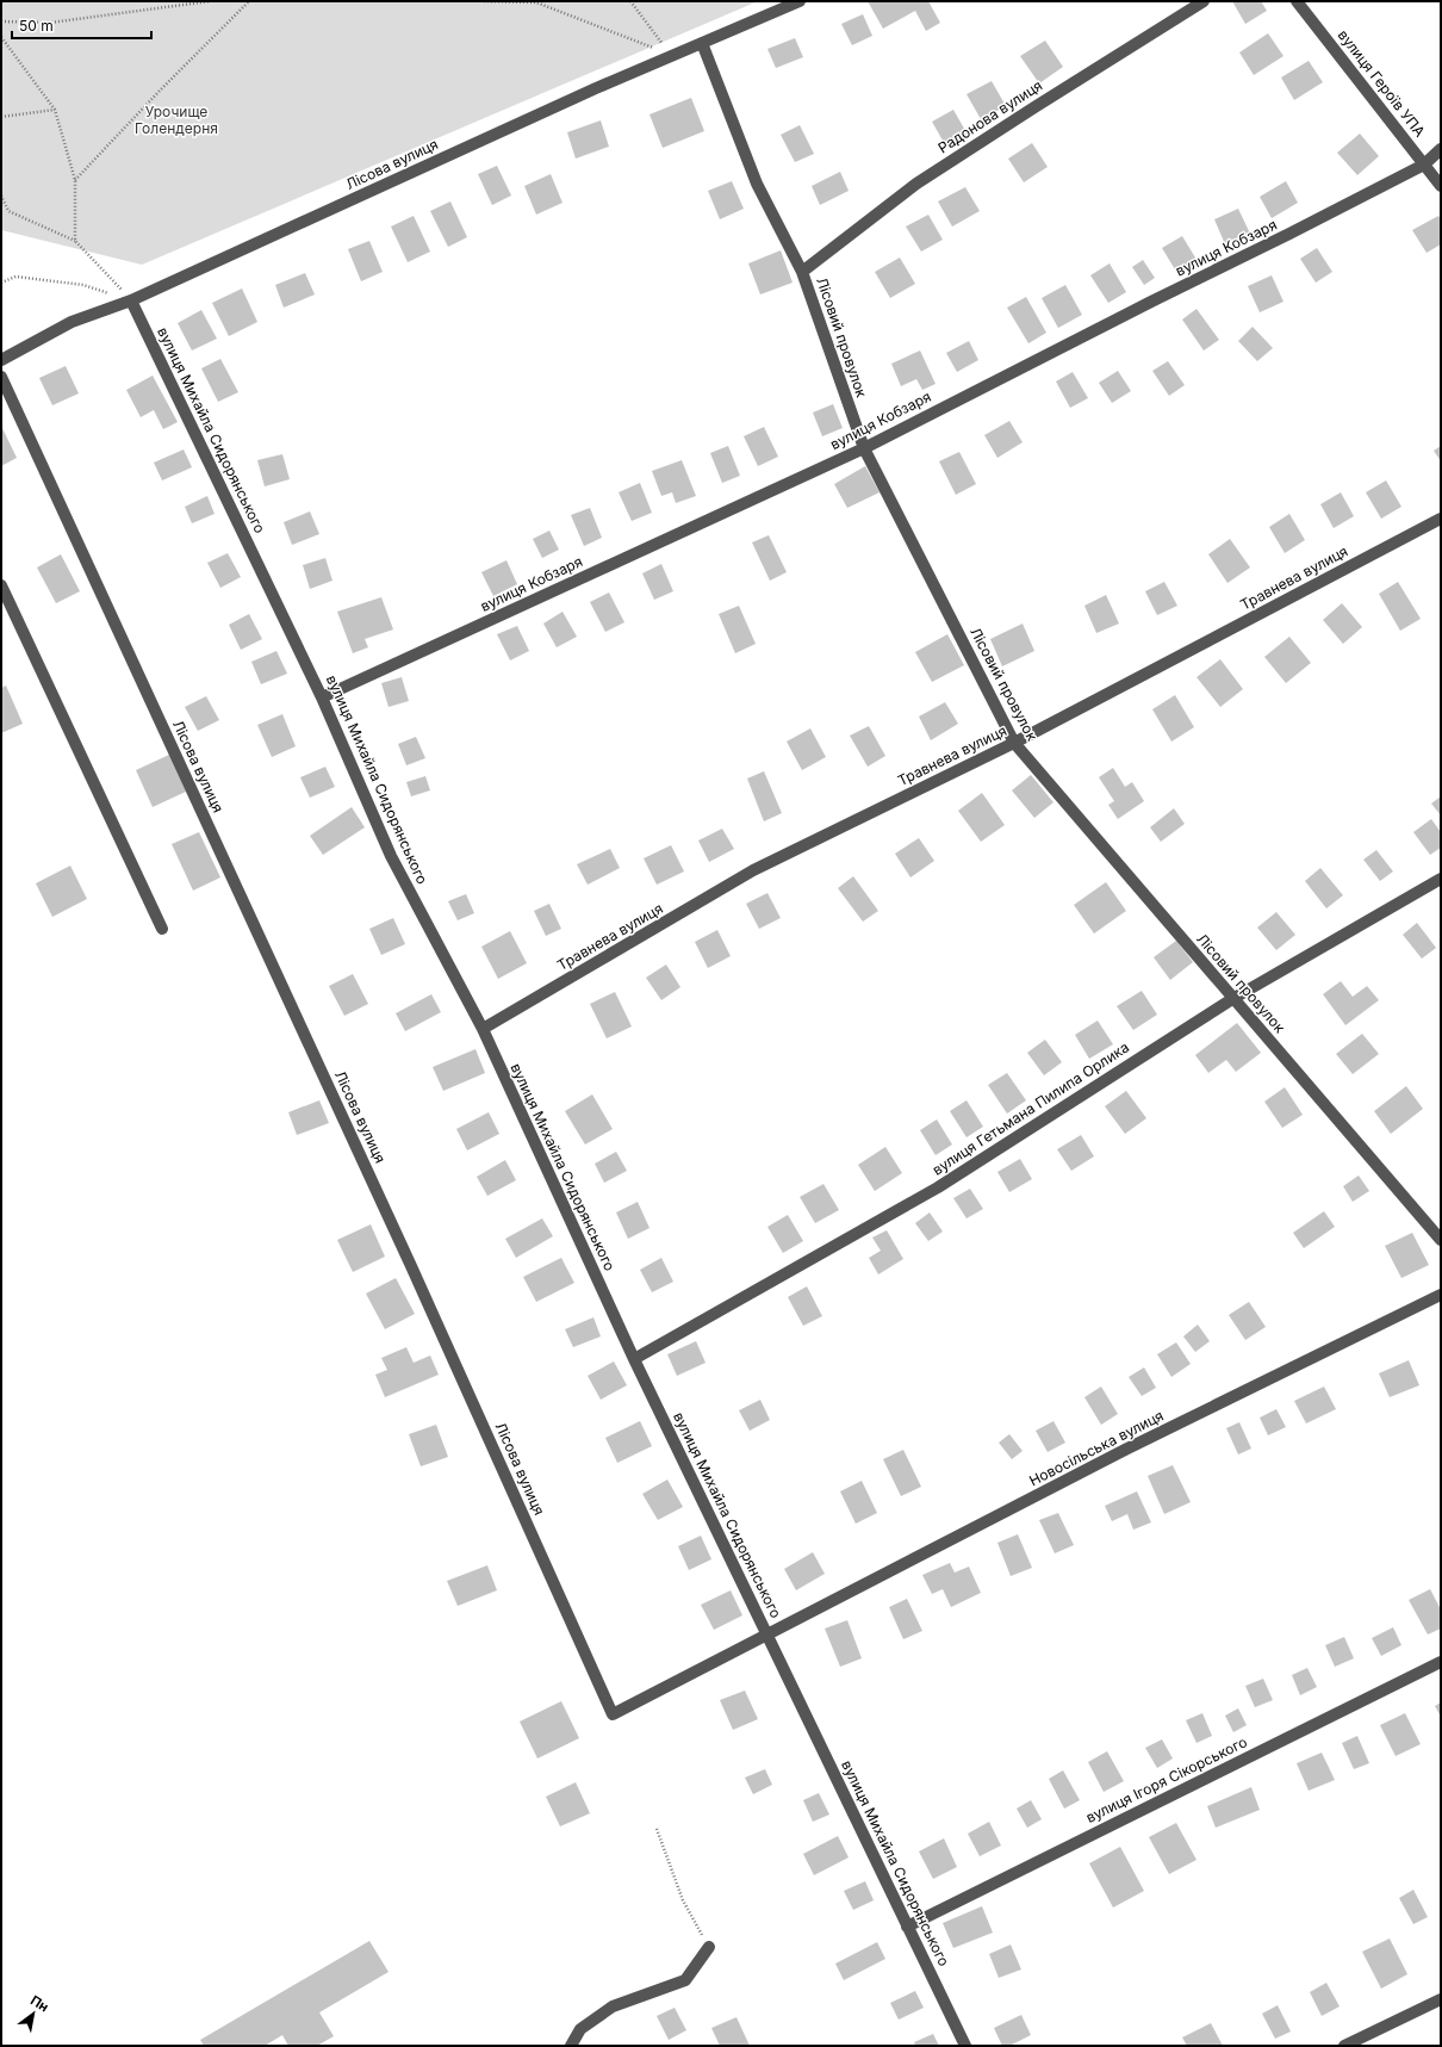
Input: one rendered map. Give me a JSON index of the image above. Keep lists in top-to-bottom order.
{
  "streets": {
    "street": [
      "вулиця Героїв УПА",
      "Радонова вулиця",
      "Лісова вулиця",
      "вулиця Кобзаря",
      "Лісовий провулок",
      "вулиця Михайла Сидорянського",
      "Травнева вулиця",
      "вулиця Гетьмана Пилипа Орлика",
      "Новосільська вулиця",
      "вулиця Ігоря Сікорського"
    ]
  },
  "crossings": [
    ["вулиця Героїв УПА", "вулиця Кобзаря"],
    ["Радонова вулиця", "Лісовий провулок"],
    ["Лісова вулиця", "Лісовий провулок"],
    ["Лісова вулиця", "вулиця Михайла Сидорянського"],
    ["Лісова вулиця", "Новосільська вулиця"],
    ["вулиця Кобзаря", "Лісовий провулок"],
    ["вулиця Кобзаря", "вулиця Михайла Сидорянського"],
    ["Лісовий провулок", "Травнева вулиця"],
    ["Лісовий провулок", "вулиця Гетьмана Пилипа Орлика"],
    ["вулиця Михайла Сидорянського", "Травнева вулиця"],
    ["вулиця Михайла Сидорянського", "вулиця Гетьмана Пилипа Орлика"],
    ["вулиця Михайла Сидорянського", "Новосільська вулиця"],
    ["вулиця Михайла Сидорянського", "вулиця Ігоря Сікорського"]
  ],
  "parks": ["Урочище Голендерня"],
  "scale_bar": "50 m",
  "north": "top right"
}
